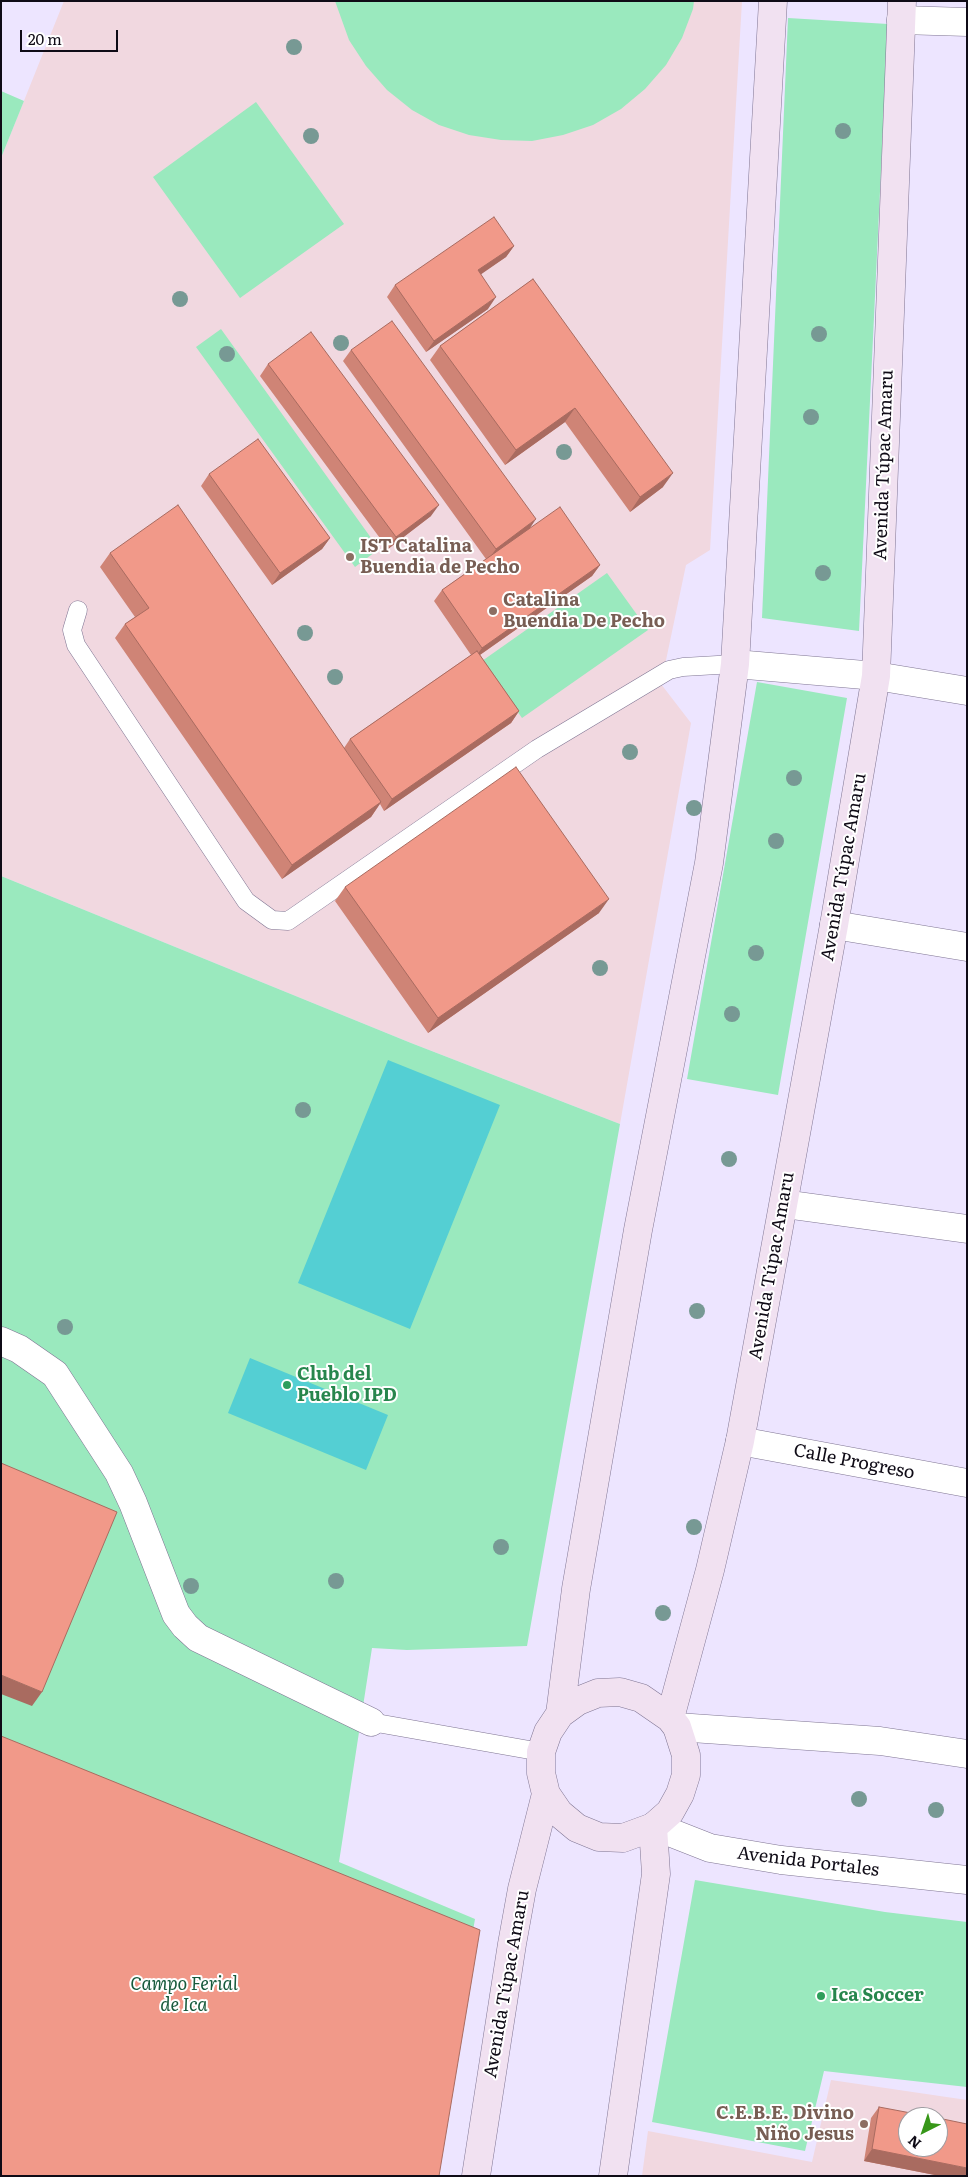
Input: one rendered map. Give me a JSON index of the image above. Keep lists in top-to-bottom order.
{
  "streets": {
    "main road": ["Avenida Túpac Amaru"],
    "street": ["Calle Progreso", "Avenida Portales"]
  },
  "crossings": [
    ["Avenida Túpac Amaru", "Calle Progreso"],
    ["Avenida Túpac Amaru", "Avenida Portales"]
  ],
  "parks": ["Campo Ferial de Ica"],
  "places": [
    "IST Catalina Buendia de Pecho",
    "Catalina Buendia De Pecho",
    "Club del Pueblo IPD",
    "Ica Soccer",
    "C.E.B.E. Divino Niño Jesus"
  ],
  "scale_bar": "20 m",
  "north": "bottom left"
}
